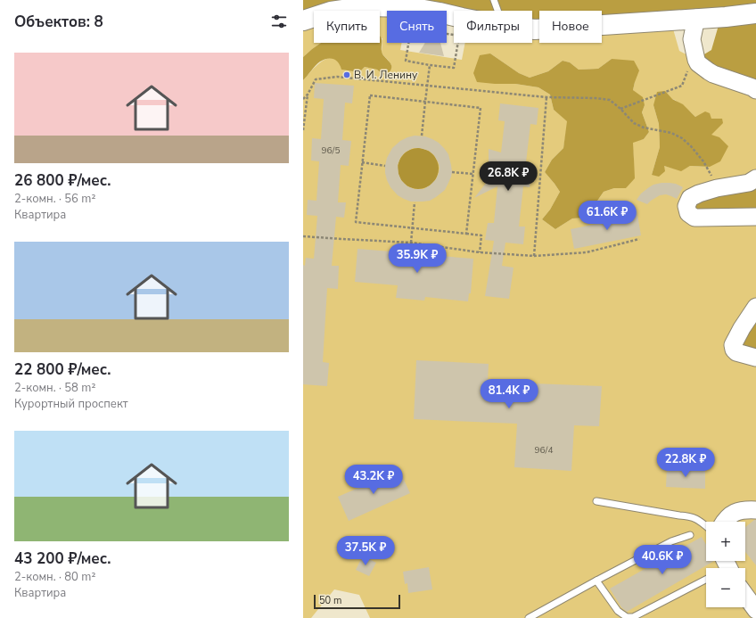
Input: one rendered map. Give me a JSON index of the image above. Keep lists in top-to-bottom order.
{
  "places": ["В. И. Ленину"],
  "house_numbers": ["96/5", "96/4"],
  "scale_bar": "50 m",
  "page": {
    "heading": "Объектов: 8",
    "chip": [
      "Купить",
      "Снять",
      "Фильтры",
      "Новое"
    ],
    "list": [
      {
        "name": "26 800 ₽/мес.",
        "note": "2-комн. · 56 m² · Квартира"
      },
      {
        "name": "22 800 ₽/мес.",
        "note": "2-комн. · 58 m² · Курортный проспект"
      },
      {
        "name": "43 200 ₽/мес.",
        "note": "2-комн. · 80 m² · Квартира"
      }
    ],
    "price": [
      "26.8K ₽",
      "61.6K ₽",
      "35.9K ₽",
      "81.4K ₽",
      "22.8K ₽",
      "43.2K ₽",
      "37.5K ₽",
      "40.6K ₽"
    ],
    "map_buttons": ["+", "−"],
    "scale": "50 m"
  }
}
